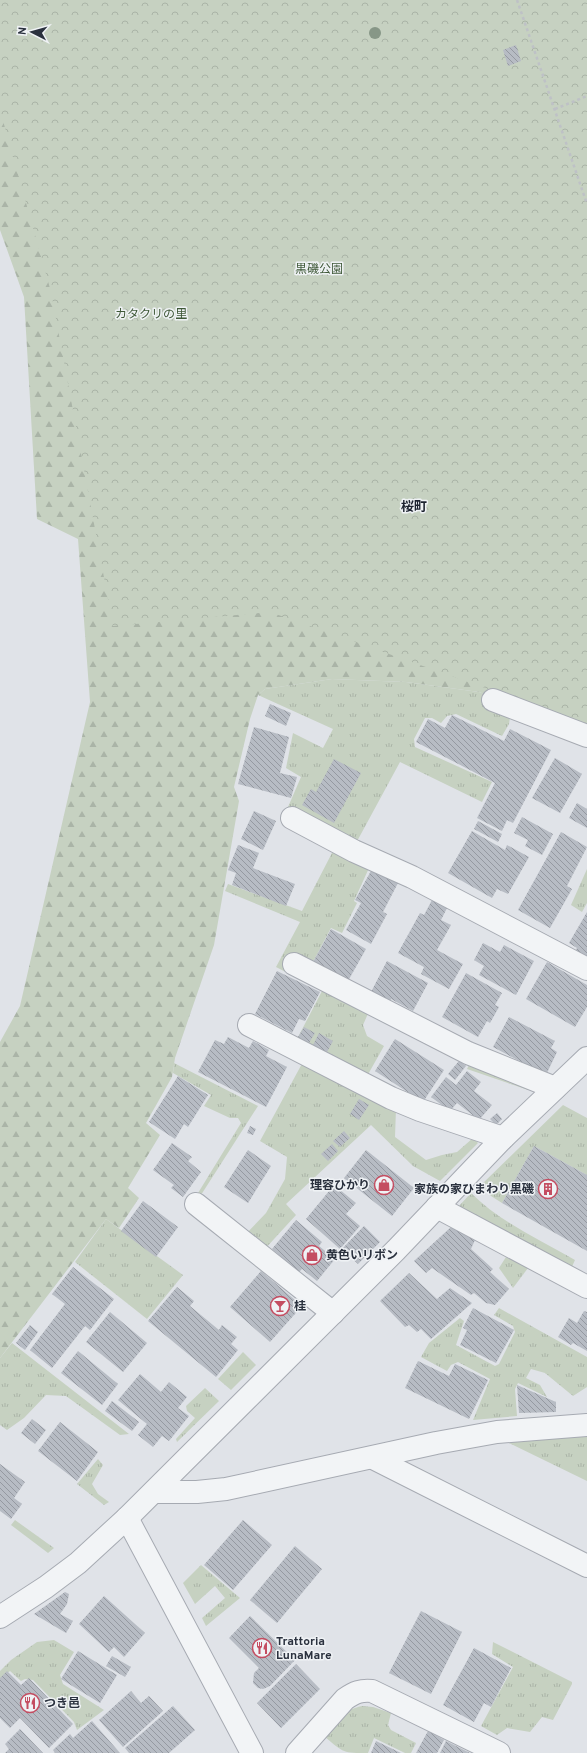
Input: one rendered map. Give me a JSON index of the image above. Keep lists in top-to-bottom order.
{
  "districts": ["桜町"],
  "parks": ["黒磯公園", "カタクリの里"],
  "places": {
    "shop": ["理容ひかり", "黄色いリボン"],
    "building": ["家族の家ひまわり黒磯"],
    "bar": ["桂"],
    "restaurant": ["Trattoria LunaMare", "つき邑"]
  },
  "north": "left"
}
